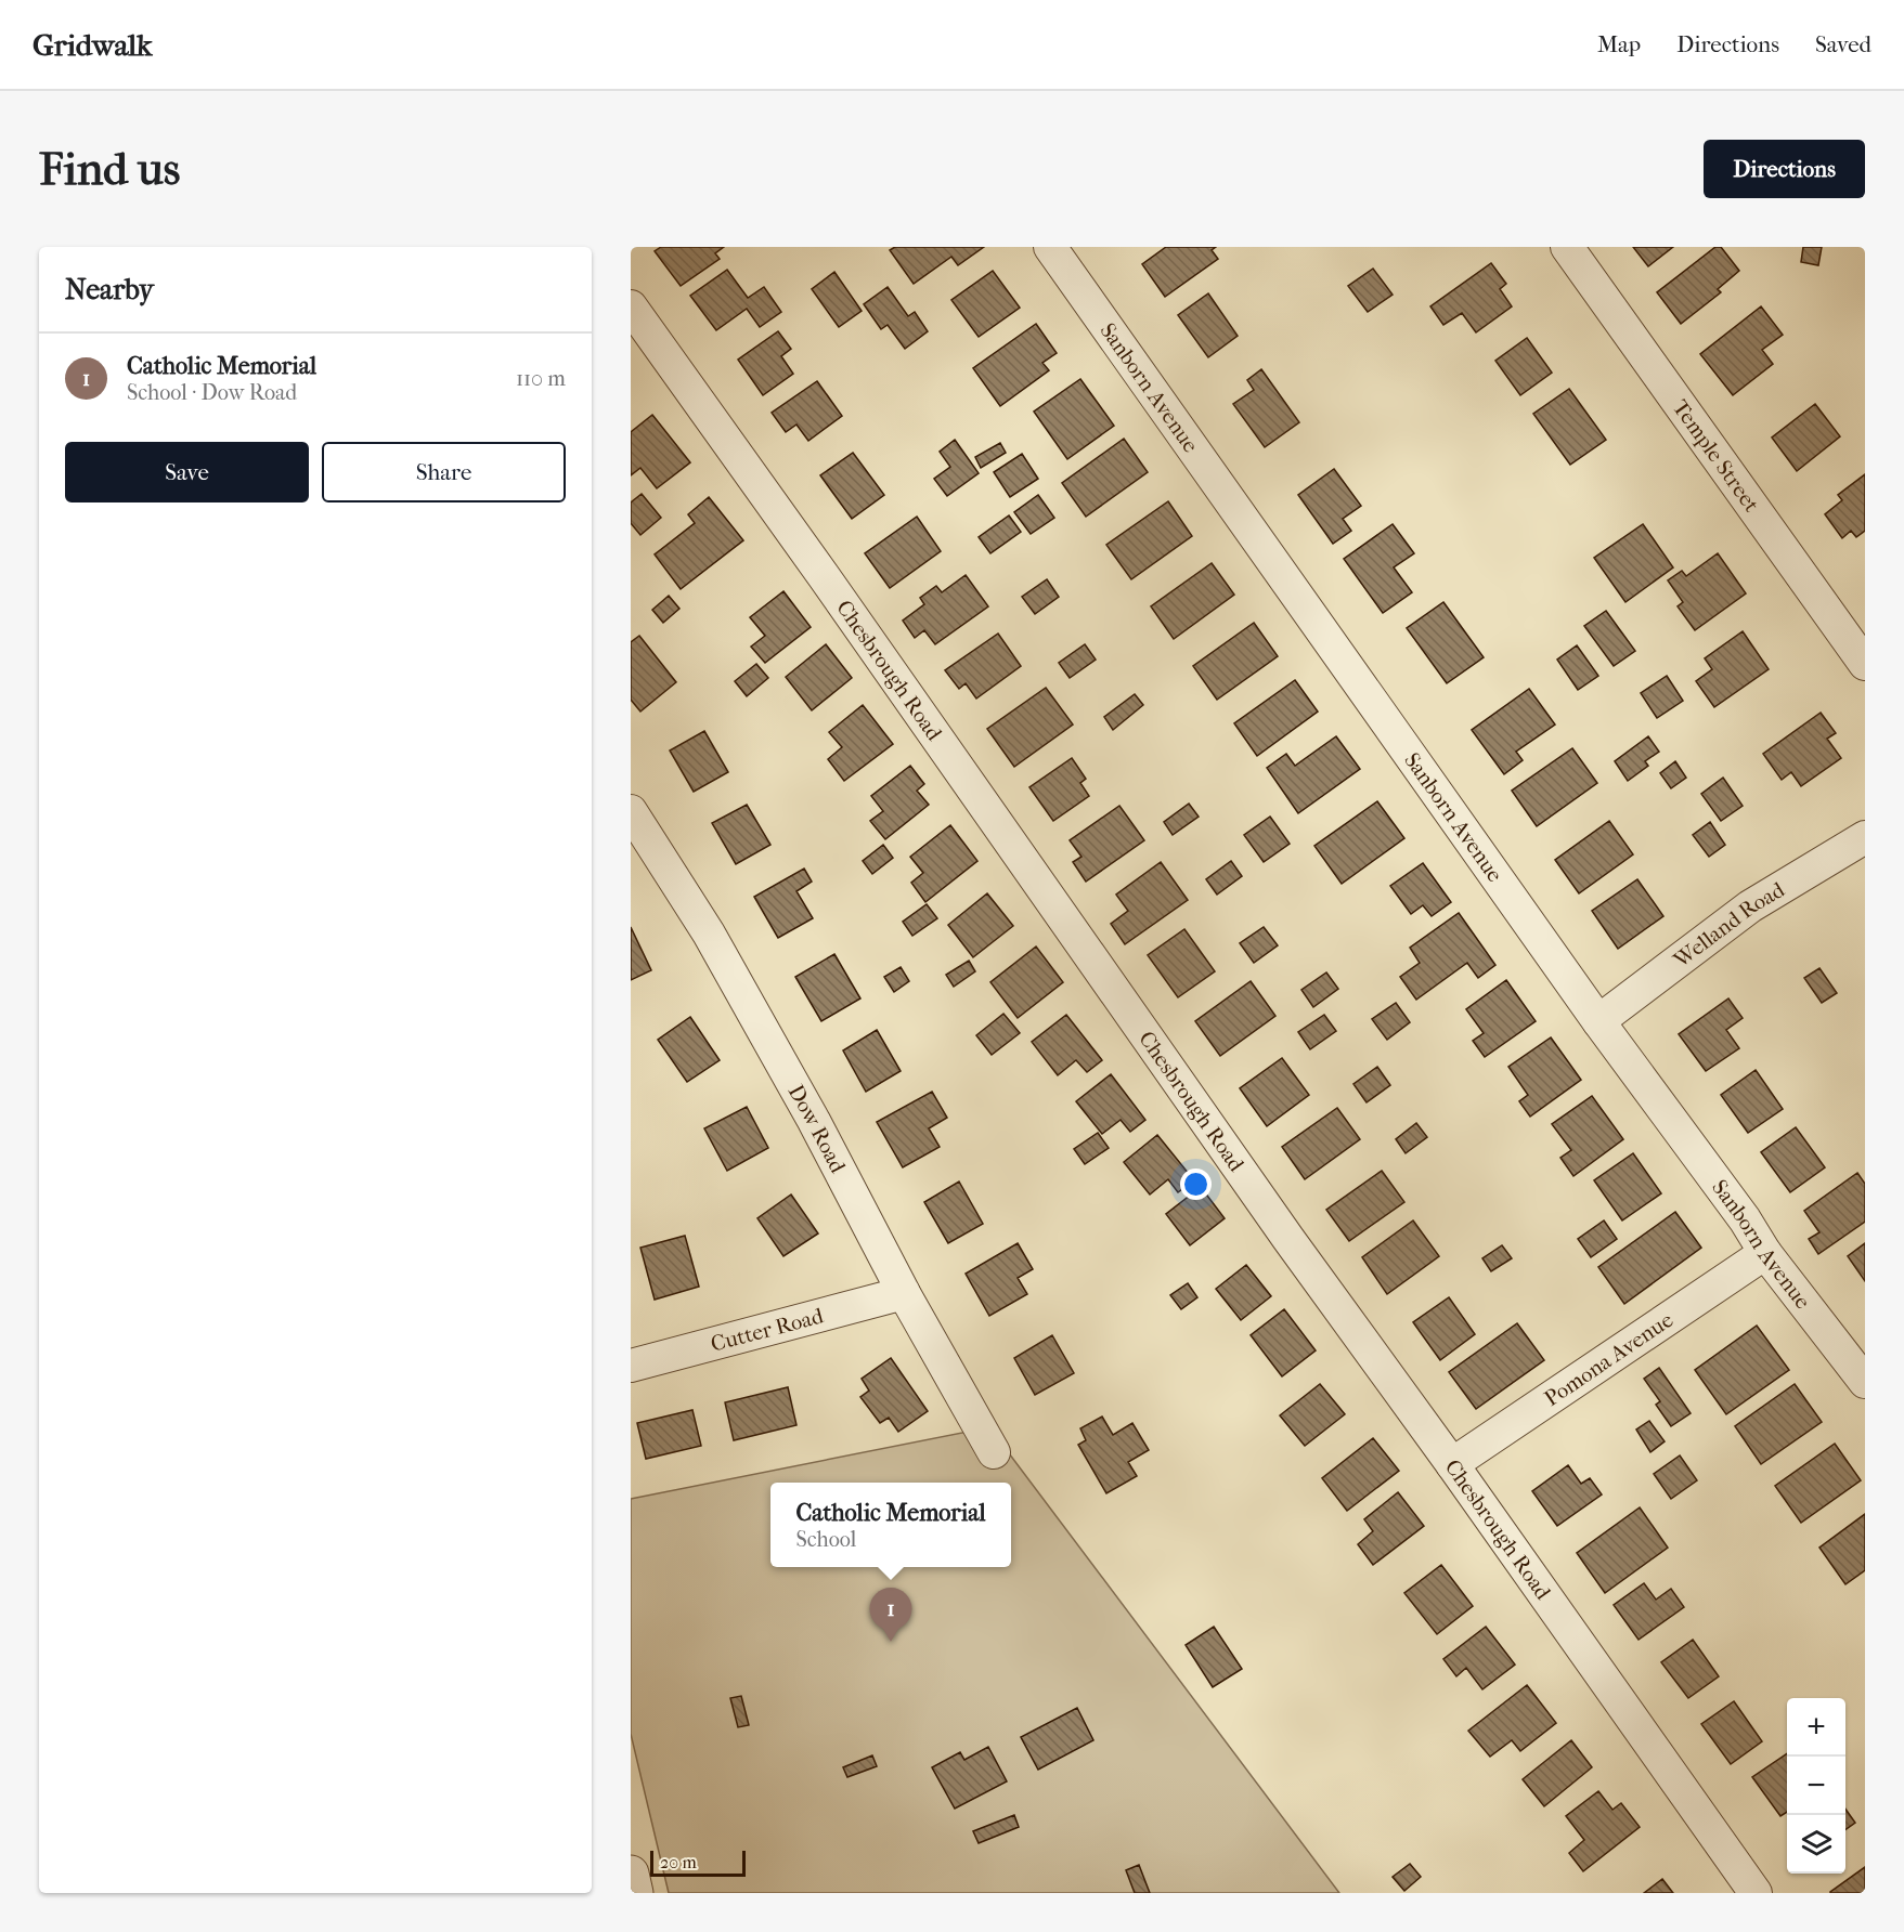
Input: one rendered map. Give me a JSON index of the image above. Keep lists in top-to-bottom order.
{
  "streets": {
    "street": [
      "Sanborn Avenue",
      "Temple Street",
      "Chesbrough Road",
      "Welland Road",
      "Dow Road",
      "Cutter Road",
      "Pomona Avenue"
    ]
  },
  "crossings": [
    ["Sanborn Avenue", "Welland Road"],
    ["Sanborn Avenue", "Pomona Avenue"],
    ["Chesbrough Road", "Pomona Avenue"],
    ["Dow Road", "Cutter Road"]
  ],
  "scale_bar": "20 m",
  "page": {
    "header": "Gridwalk",
    "nav": ["Map", "Directions", "Saved"],
    "buttons": [
      "Directions",
      ["Save", "Share"]
    ],
    "title": "Find us",
    "heading": "Nearby",
    "list": [
      {
        "mark": "1",
        "name": "Catholic Memorial",
        "note": "School · Dow Road",
        "value": "110 m"
      }
    ],
    "popup": ["Catholic Memorial", "School"],
    "pins": "1",
    "map_buttons": ["+", "−"],
    "scale": "20 m"
  }
}
